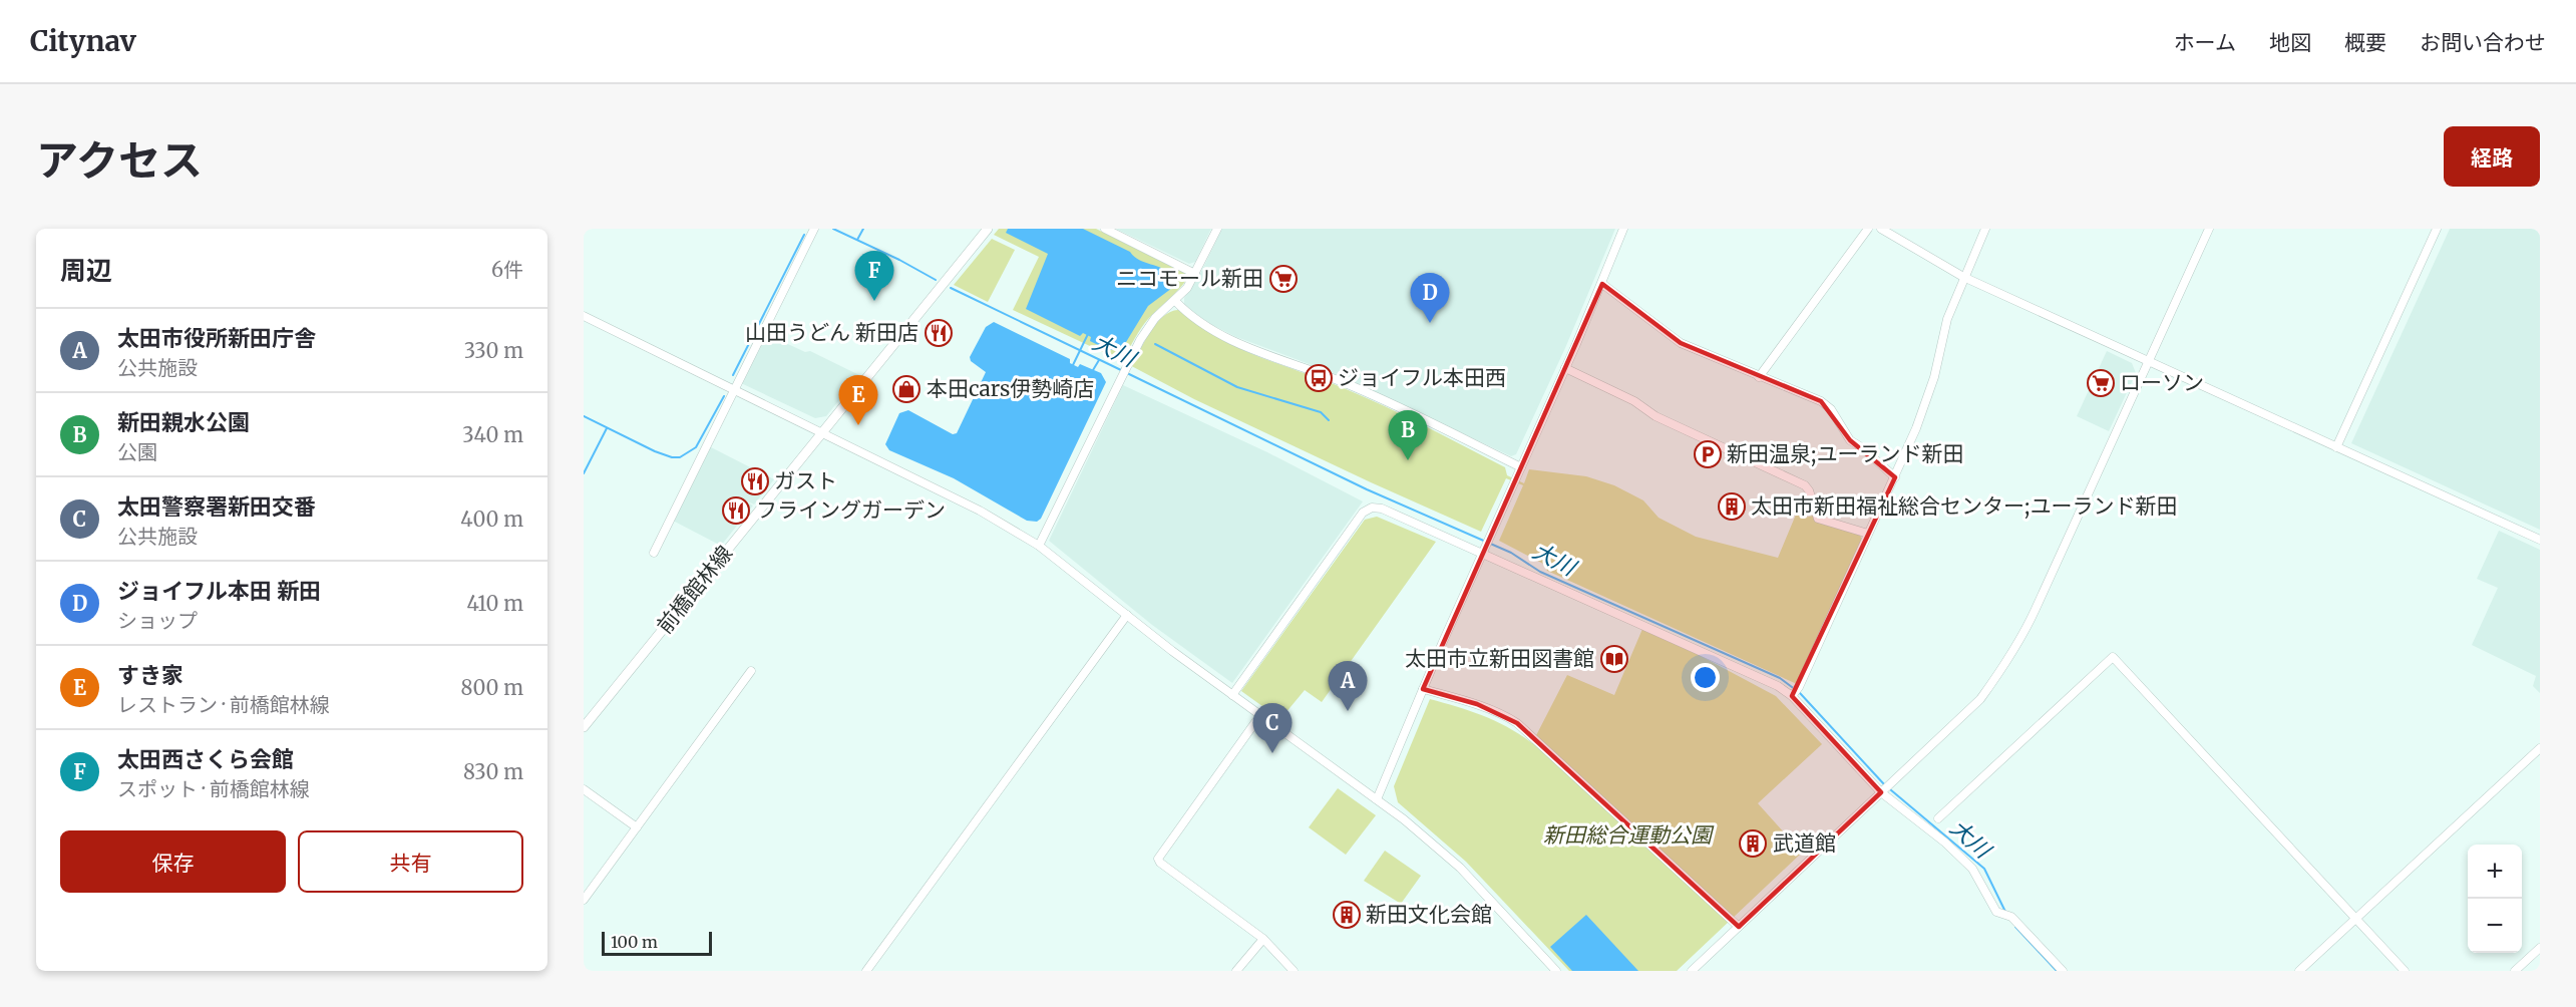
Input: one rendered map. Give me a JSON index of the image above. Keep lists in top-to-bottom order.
{
  "streets": {
    "main road": ["前橋館林線"]
  },
  "water": ["大川"],
  "parks": ["新田総合運動公園"],
  "places": {
    "supermarket": ["ニコモール新田", "ローソン"],
    "restaurant": ["山田うどん 新田店", "ガスト", "フライングガーデン"],
    "bus stop": ["ジョイフル本田西"],
    "shop": ["本田cars伊勢崎店"],
    "parking": ["新田温泉;ユーランド新田"],
    "building": ["太田市新田福祉総合センター;ユーランド新田", "武道館", "新田文化会館"],
    "library": ["太田市立新田図書館"]
  },
  "scale_bar": "100 m",
  "page": {
    "header": "Citynav",
    "nav": [
      "ホーム",
      "地図",
      "概要",
      "お問い合わせ"
    ],
    "title": "アクセス",
    "buttons": [
      "経路",
      ["保存", "共有"]
    ],
    "heading": ["周辺", "6件"],
    "pins": [
      "F",
      "D",
      "E",
      "B",
      "A",
      "C"
    ],
    "list": [
      {
        "mark": "A",
        "name": "太田市役所新田庁舎",
        "note": "公共施設",
        "value": "330 m"
      },
      {
        "mark": "B",
        "name": "新田親水公園",
        "note": "公園",
        "value": "340 m"
      },
      {
        "mark": "C",
        "name": "太田警察署新田交番",
        "note": "公共施設",
        "value": "400 m"
      },
      {
        "mark": "D",
        "name": "ジョイフル本田 新田",
        "note": "ショップ",
        "value": "410 m"
      },
      {
        "mark": "E",
        "name": "すき家",
        "note": "レストラン · 前橋館林線",
        "value": "800 m"
      },
      {
        "mark": "F",
        "name": "太田西さくら会館",
        "note": "スポット · 前橋館林線",
        "value": "830 m"
      }
    ],
    "map_buttons": ["+", "−"],
    "scale": "100 m"
  }
}
